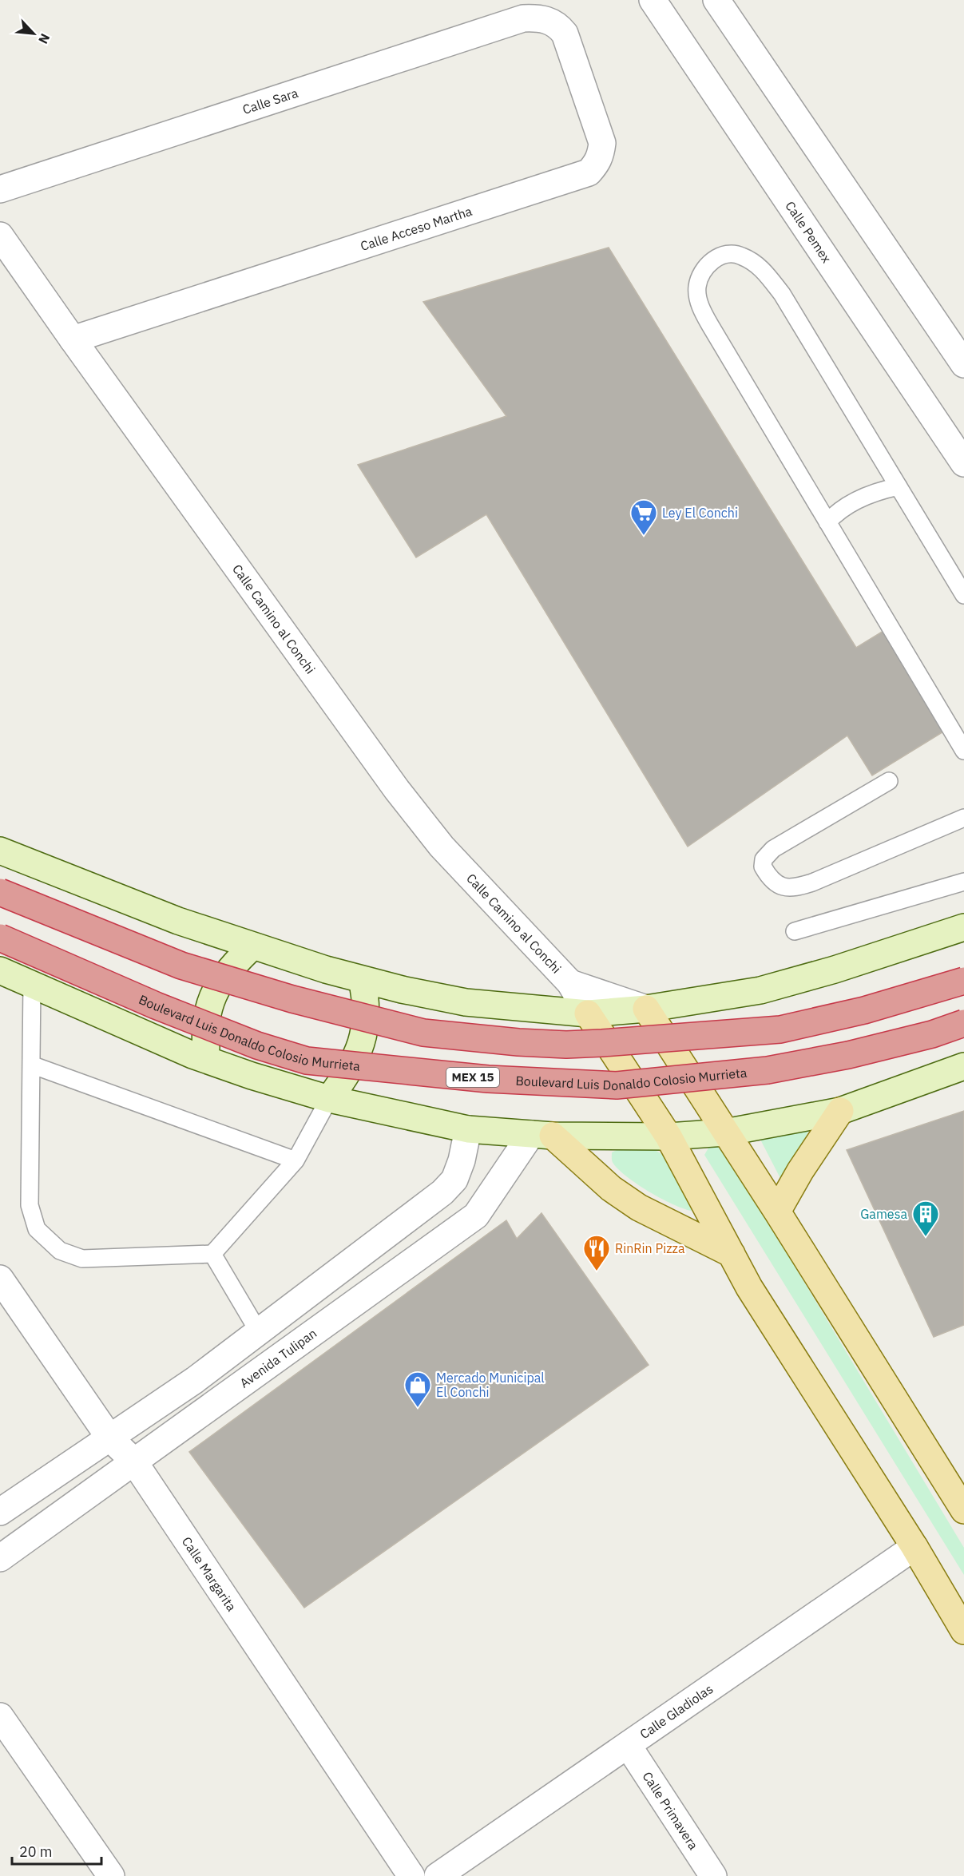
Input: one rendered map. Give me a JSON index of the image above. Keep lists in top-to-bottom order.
{
  "streets": {
    "highway": ["Boulevard Luis Donaldo Colosio Murrieta", "MEX 15"],
    "street": [
      "Calle Sara",
      "Calle Acceso Martha",
      "Calle Pemex",
      "Calle Camino al Conchi",
      "Avenida Tulipan",
      "Calle Margarita",
      "Calle Gladiolas",
      "Calle Primavera"
    ]
  },
  "crossings": [
    ["Calle Sara", "Calle Acceso Martha"],
    ["Calle Acceso Martha", "Calle Camino al Conchi"],
    ["Avenida Tulipan", "Calle Margarita"],
    ["Calle Gladiolas", "Calle Primavera"]
  ],
  "places": {
    "supermarket": ["Ley El Conchi"],
    "building": ["Gamesa"],
    "restaurant": ["RinRin Pizza"],
    "shop": ["Mercado Municipal El Conchi"]
  },
  "scale_bar": "20 m",
  "north": "bottom right"
}
